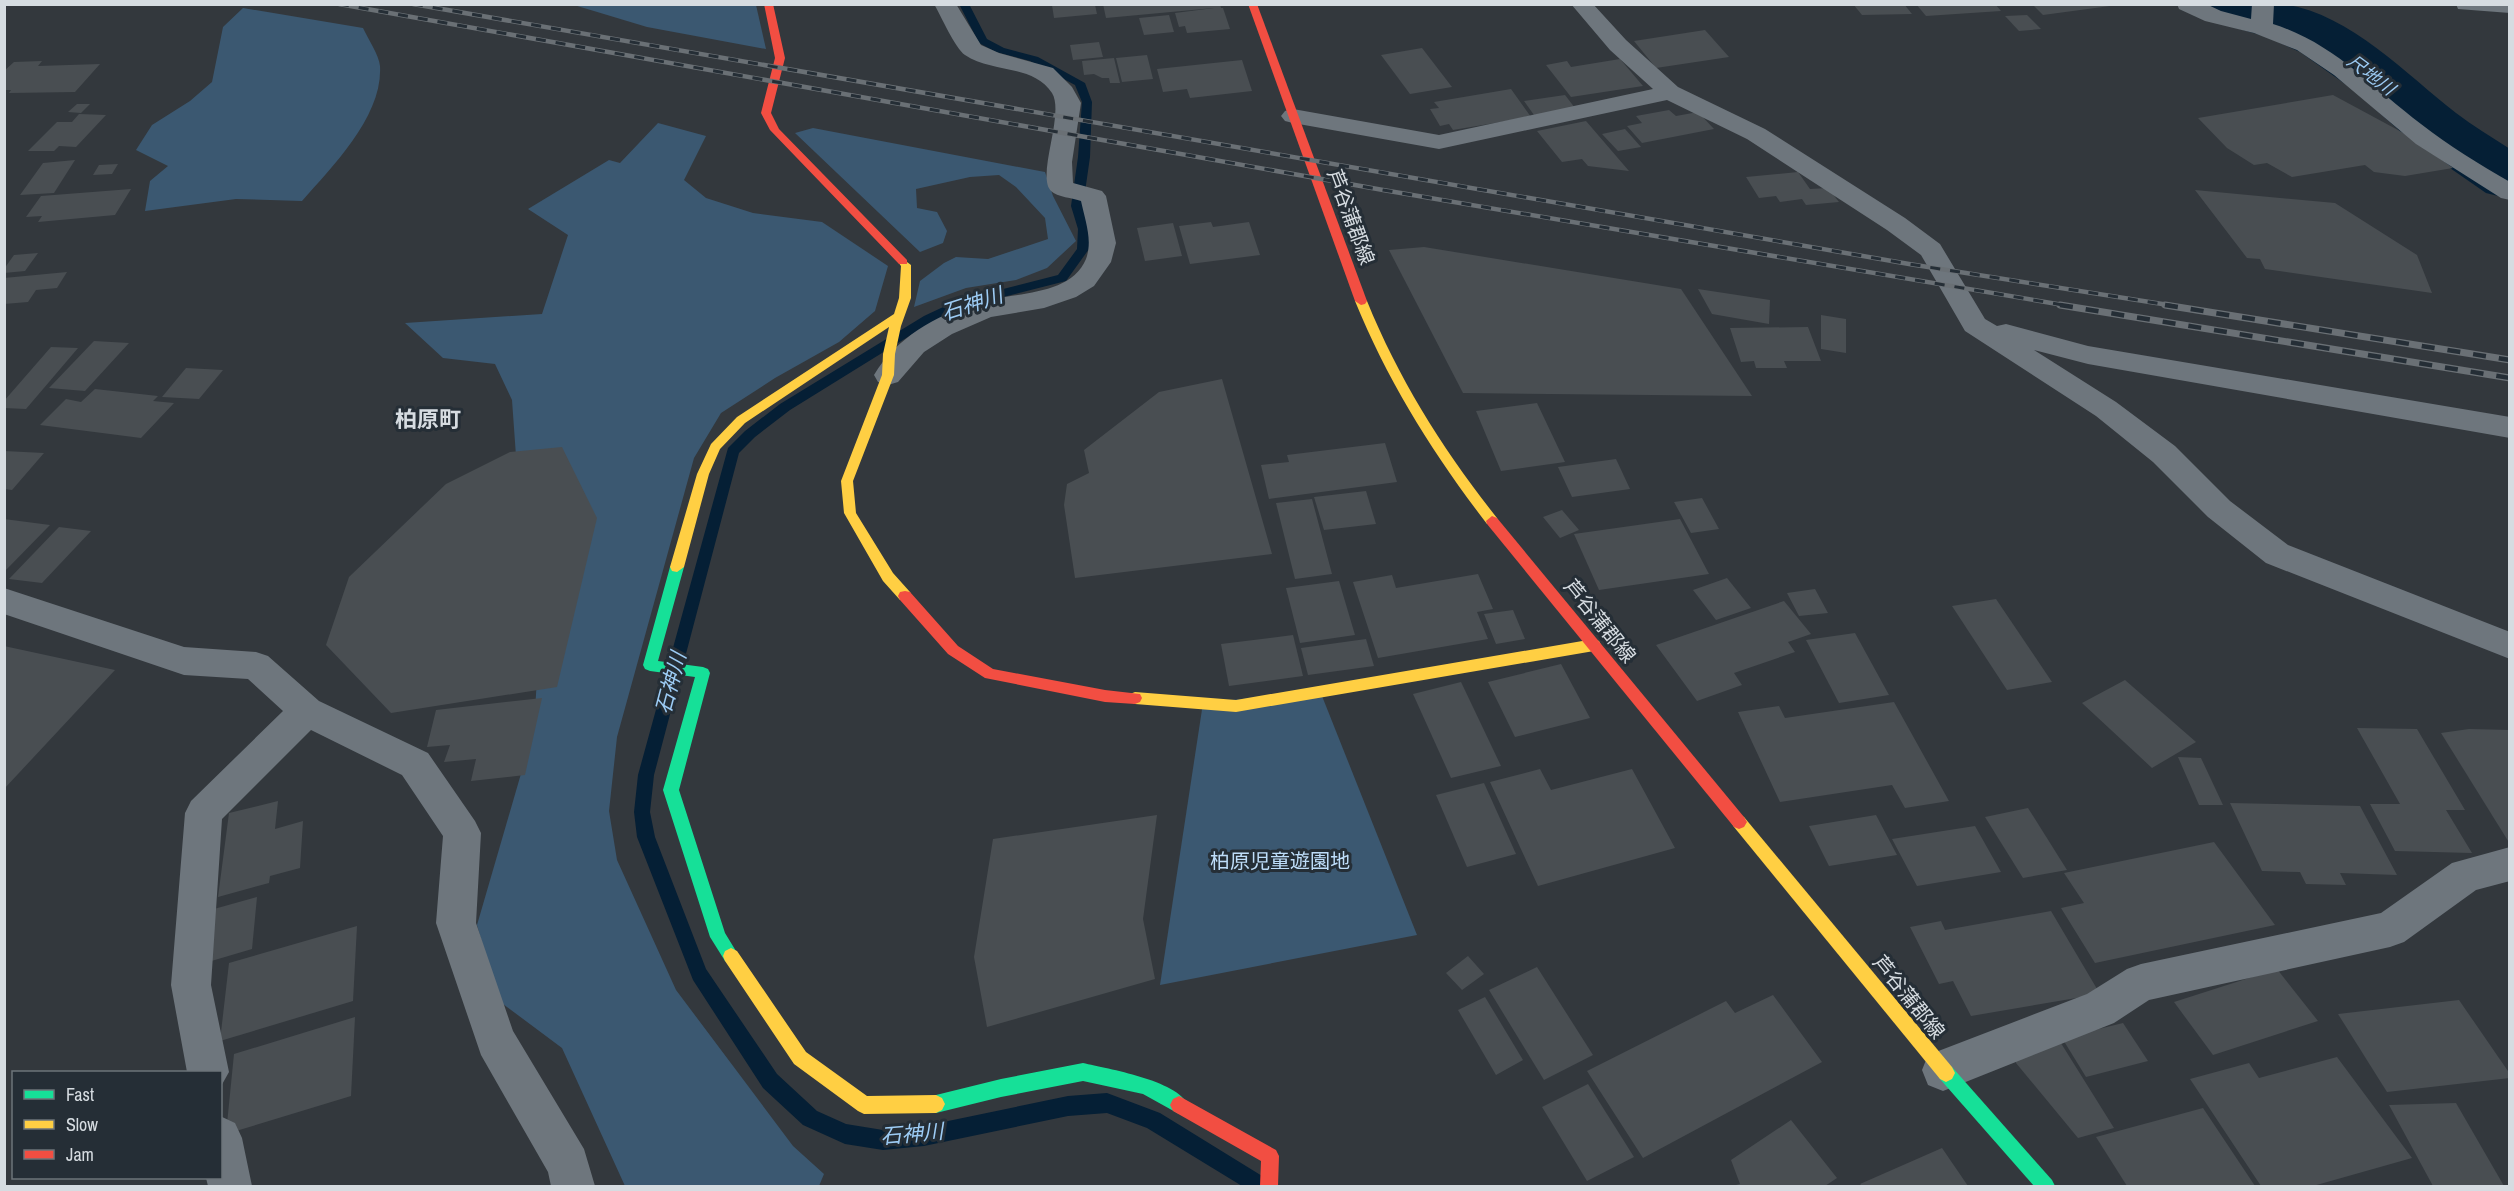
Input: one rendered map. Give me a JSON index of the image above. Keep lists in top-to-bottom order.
{
  "streets": {
    "street": ["芦谷蒲郡線"]
  },
  "districts": ["柏原町"],
  "water": ["尺地川", "石神川"],
  "parks": ["柏原児童遊園地"],
  "legend": ["Fast", "Slow", "Jam"]
}
